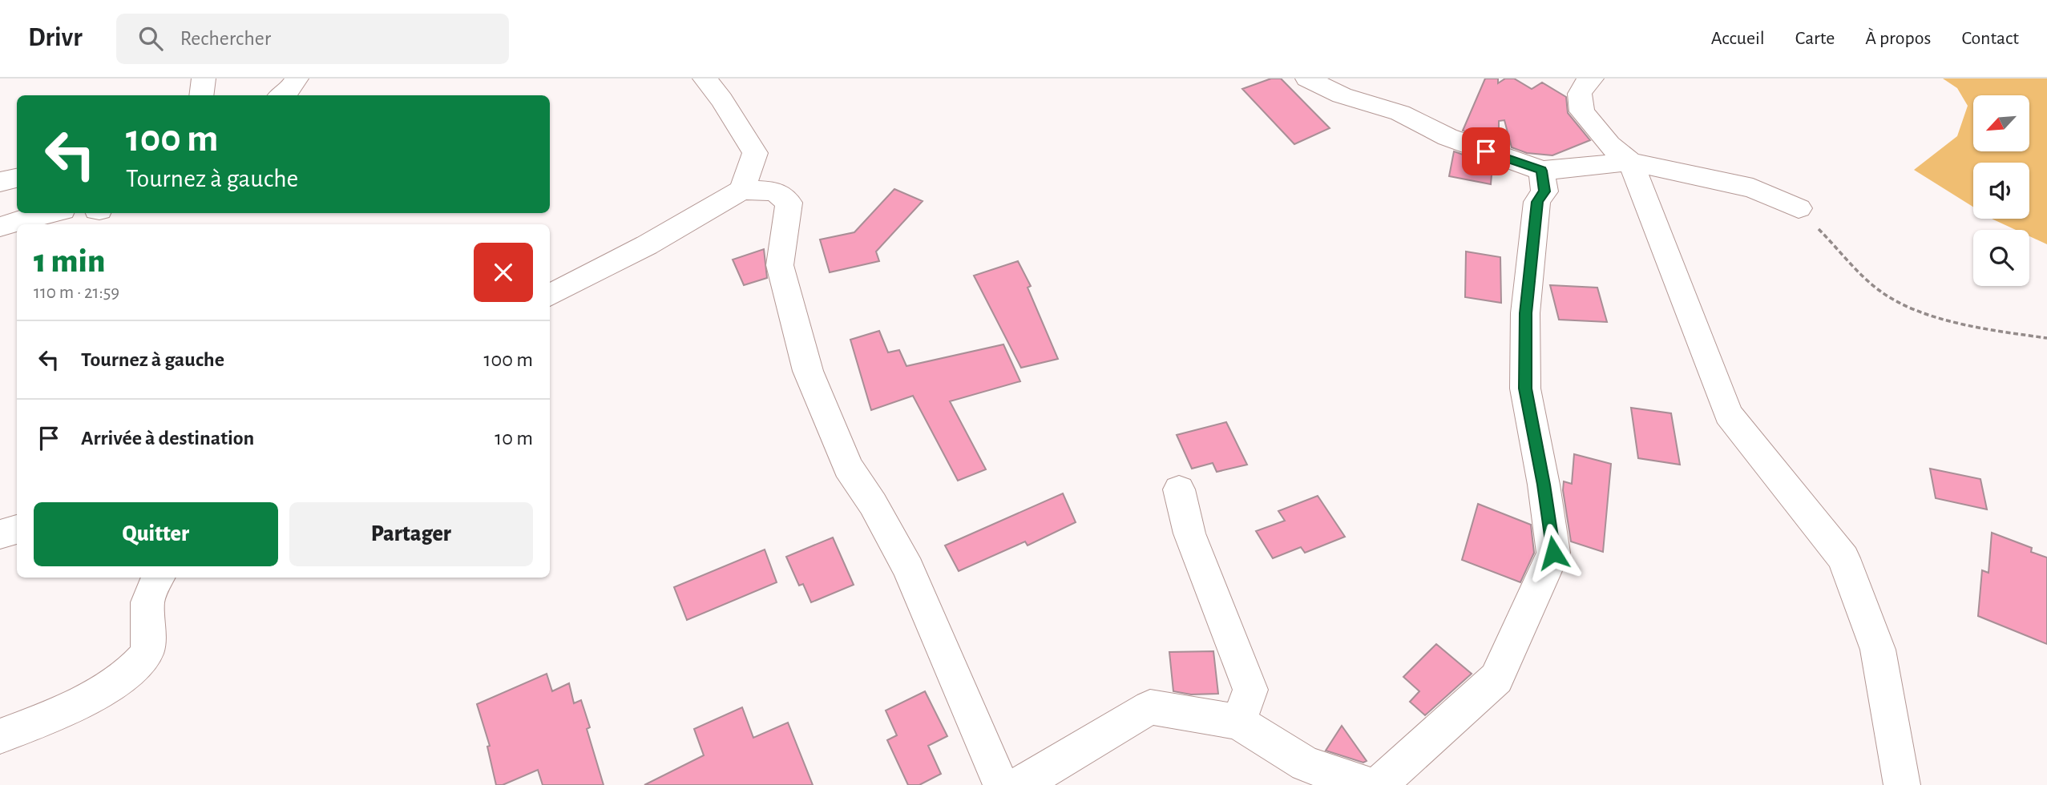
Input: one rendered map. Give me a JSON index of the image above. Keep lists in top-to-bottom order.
{
  "north": "bottom left",
  "page": {
    "header": "Drivr",
    "search": "Rechercher",
    "nav": [
      "Accueil",
      "Carte",
      "À propos",
      "Contact"
    ],
    "turn": ["100 m", "Tournez à gauche"],
    "heading": ["1 min", "110 m · 21:59"],
    "list": [
      {
        "name": "Tournez à gauche",
        "value": "100 m"
      },
      {
        "name": "Arrivée à destination",
        "value": "10 m"
      }
    ],
    "buttons": ["Quitter", "Partager"]
  }
}
